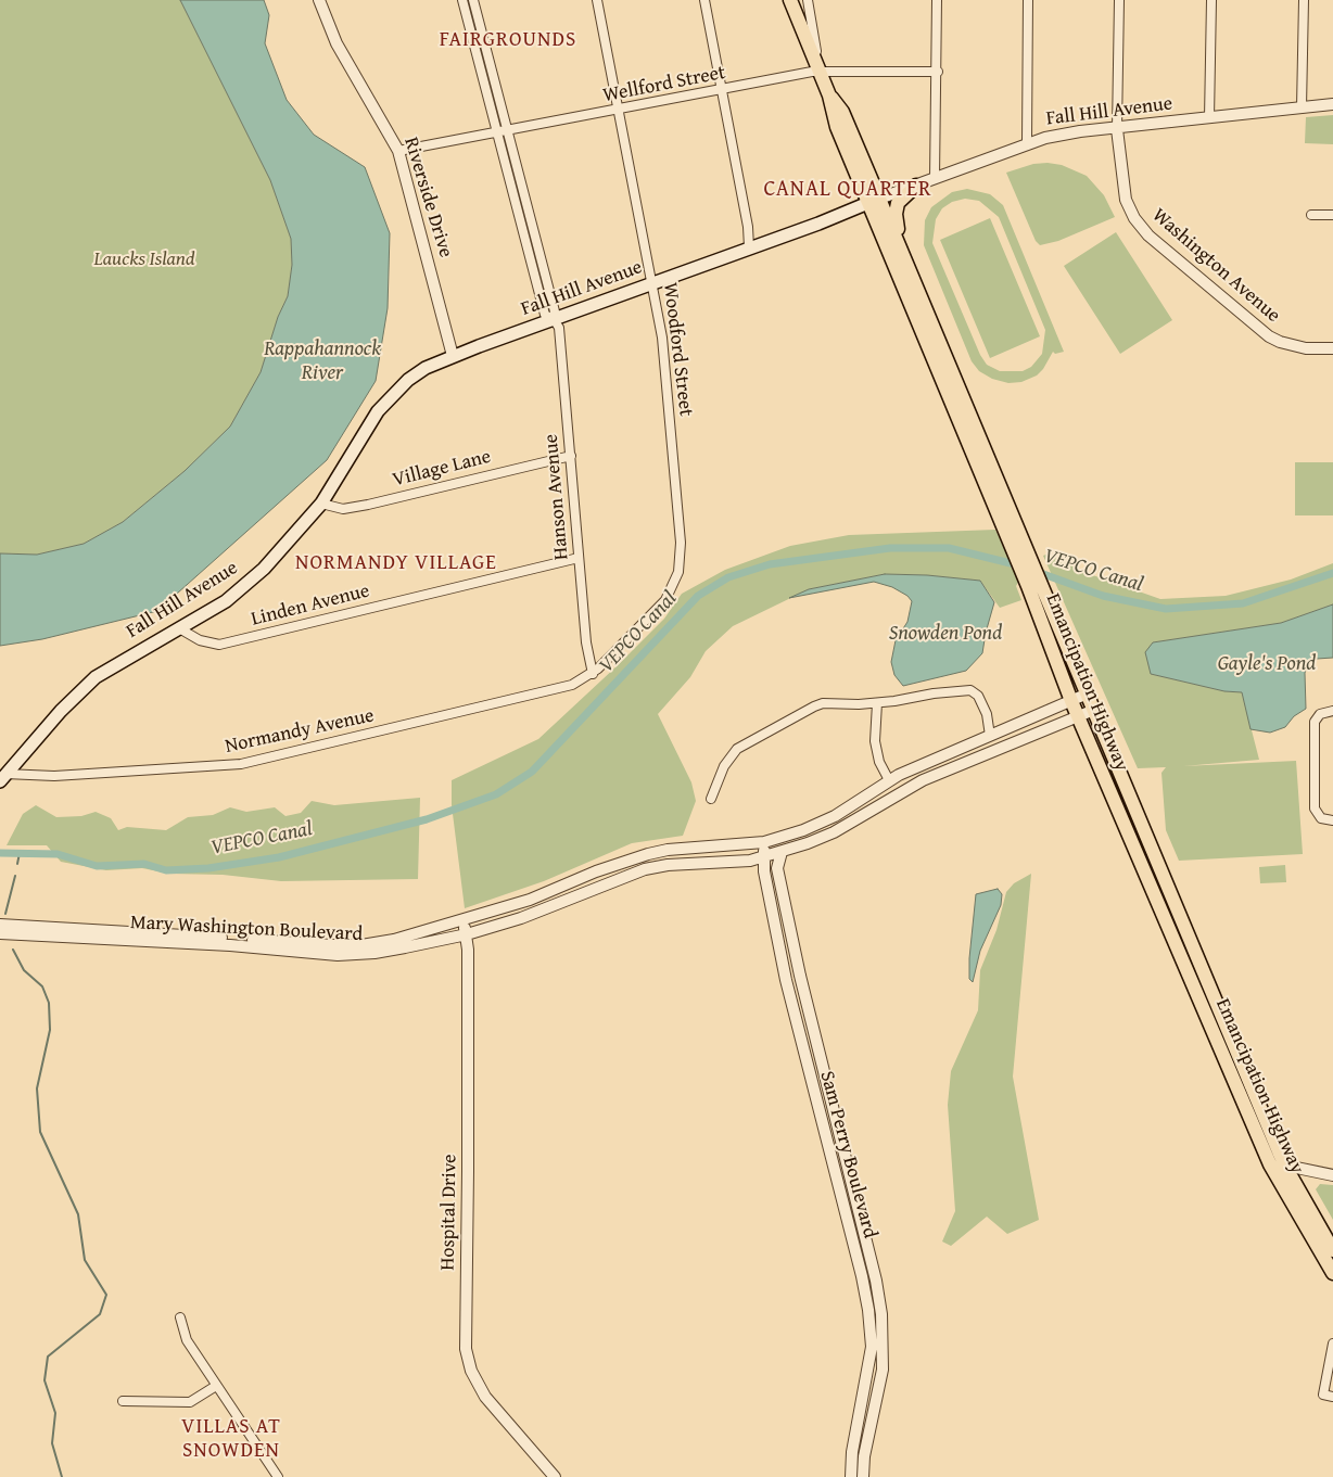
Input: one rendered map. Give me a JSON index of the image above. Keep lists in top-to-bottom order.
{
  "streets": {
    "main road": ["Fall Hill Avenue", "Emancipation Highway"],
    "street": [
      "Wellford Street",
      "Riverside Drive",
      "Washington Avenue",
      "Woodford Street",
      "Village Lane",
      "Hanson Avenue",
      "Linden Avenue",
      "Normandy Avenue",
      "Mary Washington Boulevard",
      "Sam Perry Boulevard",
      "Hospital Drive"
    ]
  },
  "crossings": [
    ["Wellford Street", "Riverside Drive"],
    ["Wellford Street", "Woodford Street"],
    ["Wellford Street", "Hanson Avenue"],
    ["Wellford Street", "Emancipation Highway"],
    ["Fall Hill Avenue", "Riverside Drive"],
    ["Fall Hill Avenue", "Washington Avenue"],
    ["Fall Hill Avenue", "Woodford Street"],
    ["Fall Hill Avenue", "Village Lane"],
    ["Fall Hill Avenue", "Hanson Avenue"],
    ["Fall Hill Avenue", "Linden Avenue"],
    ["Fall Hill Avenue", "Emancipation Highway"],
    ["Fall Hill Avenue", "Normandy Avenue"],
    ["Woodford Street", "Hanson Avenue"],
    ["Woodford Street", "Normandy Avenue"],
    ["Village Lane", "Hanson Avenue"],
    ["Hanson Avenue", "Linden Avenue"],
    ["Hanson Avenue", "Normandy Avenue"],
    ["Emancipation Highway", "Mary Washington Boulevard"],
    ["Mary Washington Boulevard", "Sam Perry Boulevard"],
    ["Mary Washington Boulevard", "Hospital Drive"]
  ],
  "districts": [
    "FAIRGROUNDS",
    "CANAL QUARTER",
    "NORMANDY VILLAGE",
    "VILLAS AT SNOWDEN"
  ],
  "water": [
    "Rappahannock River",
    "VEPCO Canal",
    "Snowden Pond",
    "Gayle's Pond"
  ],
  "parks": ["Laucks Island"]
}
